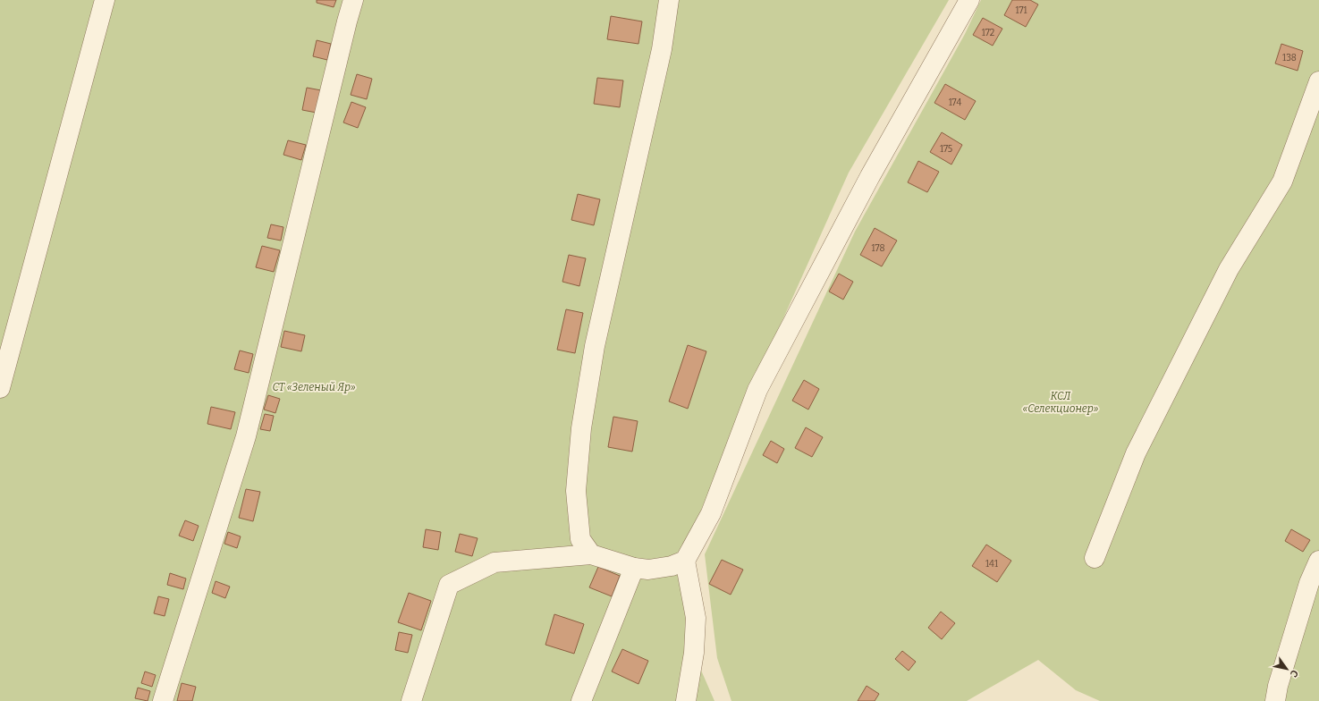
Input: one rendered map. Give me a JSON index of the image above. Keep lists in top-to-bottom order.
{
  "parks": ["СТ «Зеленый Яр»", "КСЛ «Селекционер»"],
  "house_numbers": [
    "171",
    "172",
    "138",
    "174",
    "175",
    "178",
    "141"
  ],
  "north": "bottom right"
}
